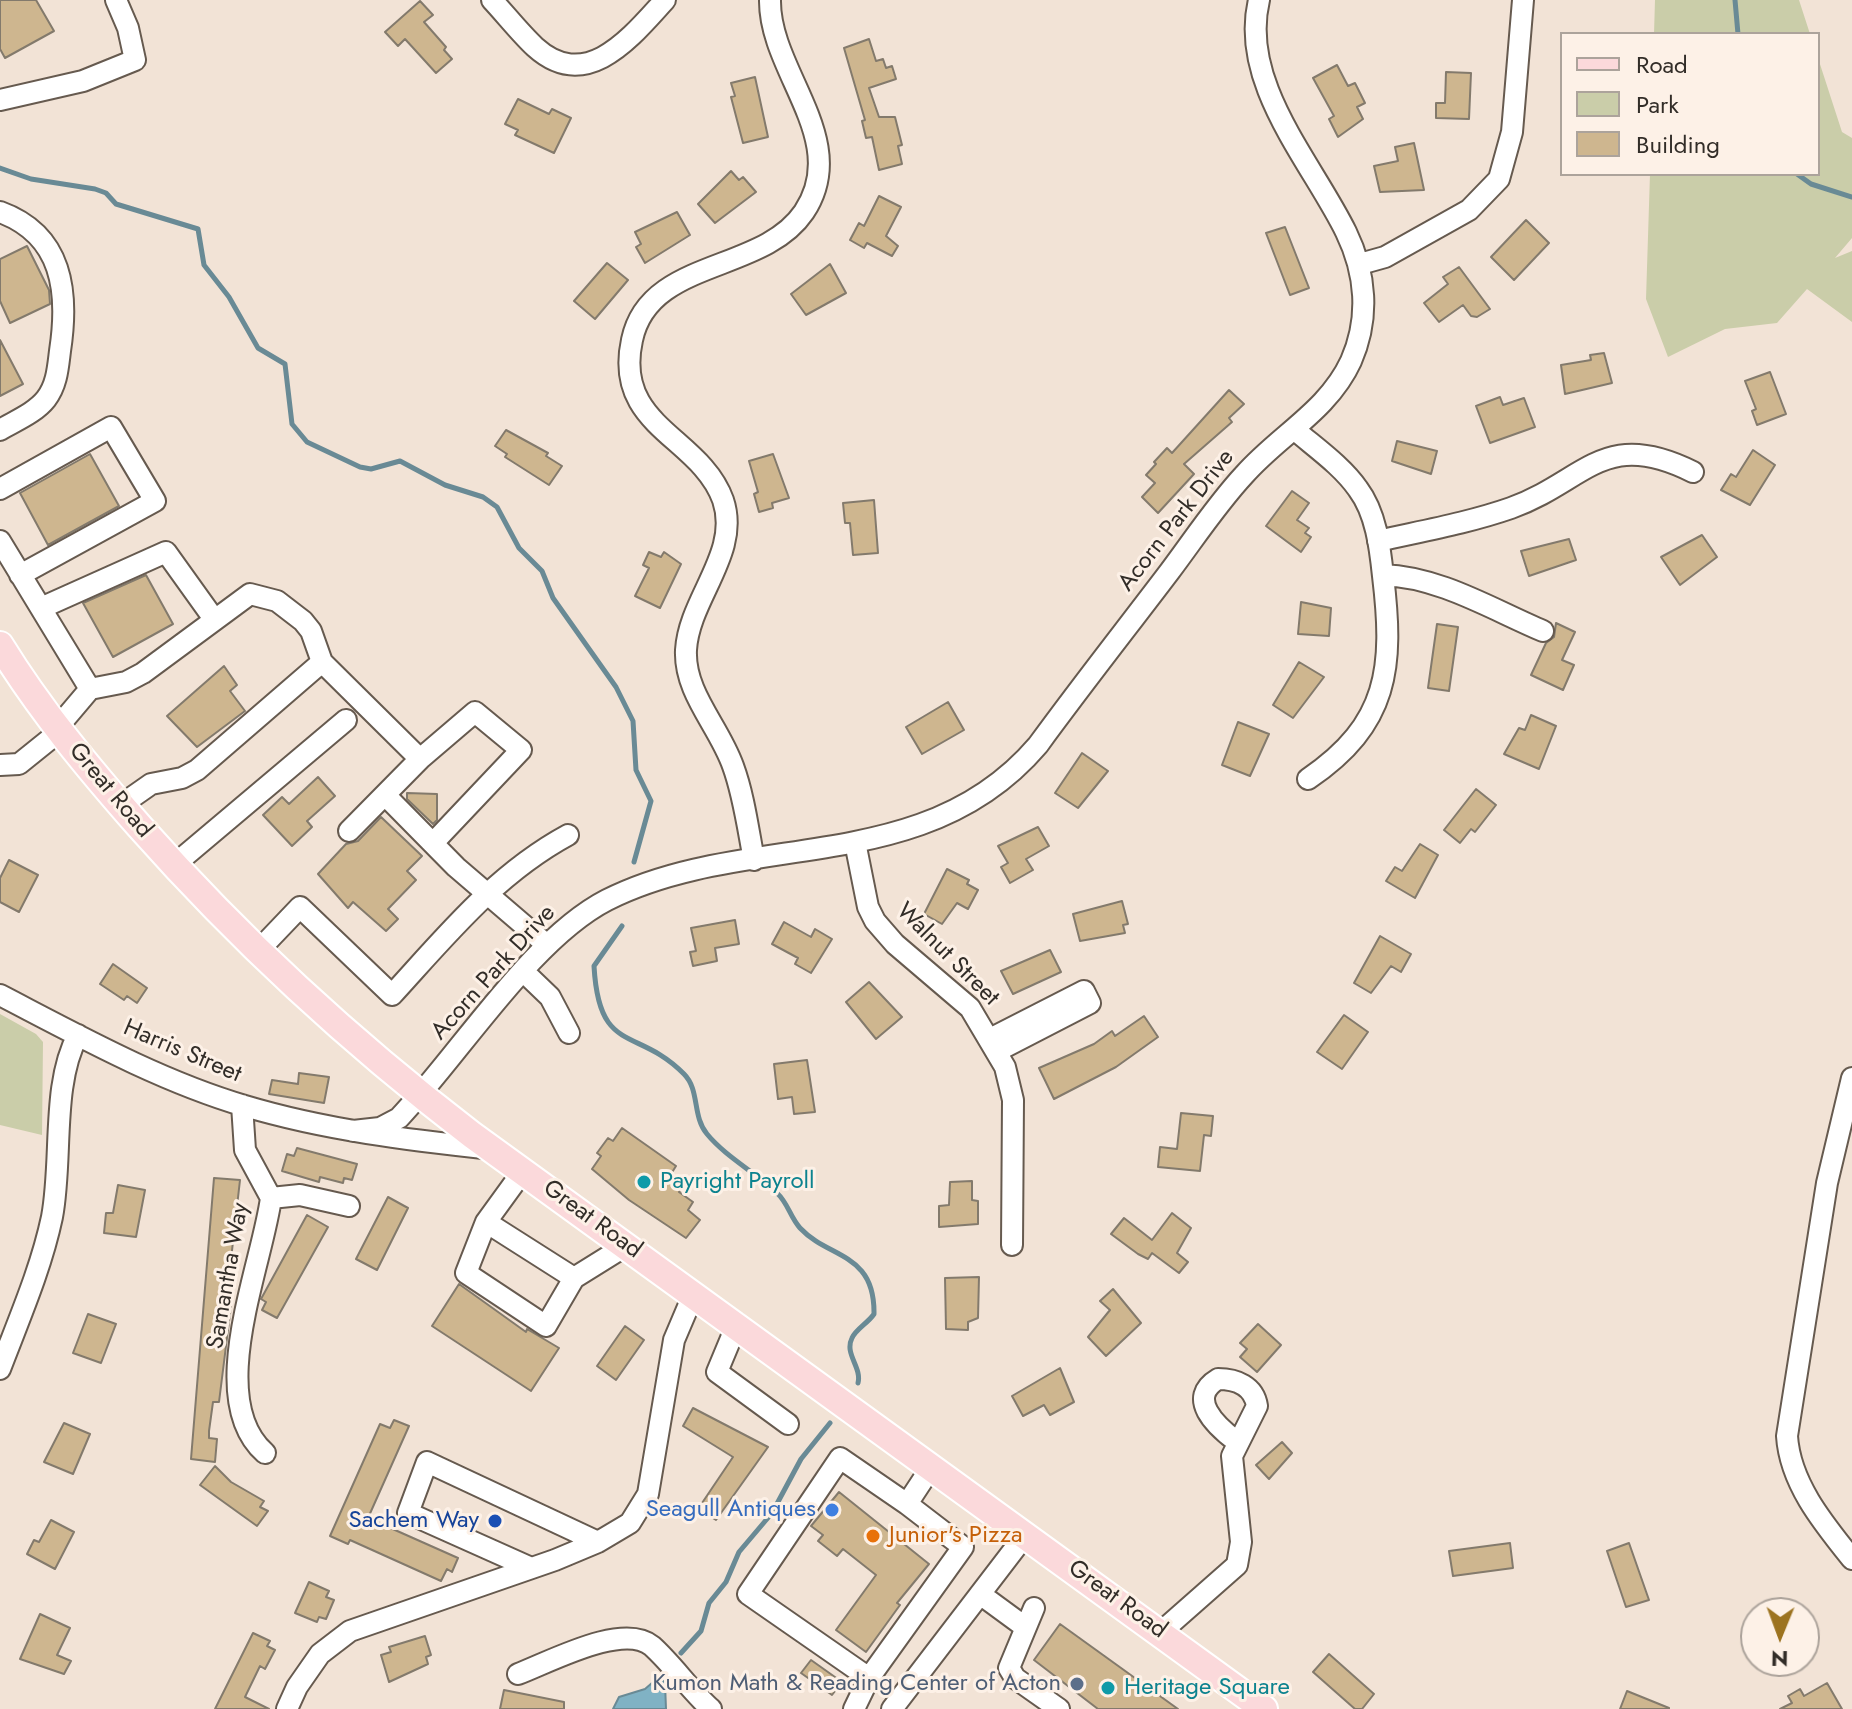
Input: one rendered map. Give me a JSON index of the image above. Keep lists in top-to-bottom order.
{
  "streets": {
    "main road": ["Great Road"],
    "street": [
      "Acorn Park Drive",
      "Walnut Street",
      "Harris Street",
      "Samantha Way"
    ]
  },
  "crossings": [
    ["Acorn Park Drive", "Great Road"],
    ["Acorn Park Drive", "Walnut Street"],
    ["Acorn Park Drive", "Harris Street"],
    ["Great Road", "Harris Street"],
    ["Harris Street", "Samantha Way"]
  ],
  "places": [
    "Payright Payroll",
    "Seagull Antiques",
    "Sachem Way",
    "Junior's Pizza",
    "Kumon Math & Reading Center of Acton",
    "Heritage Square"
  ],
  "legend": ["Road", "Park", "Building"],
  "north": "bottom"
}
